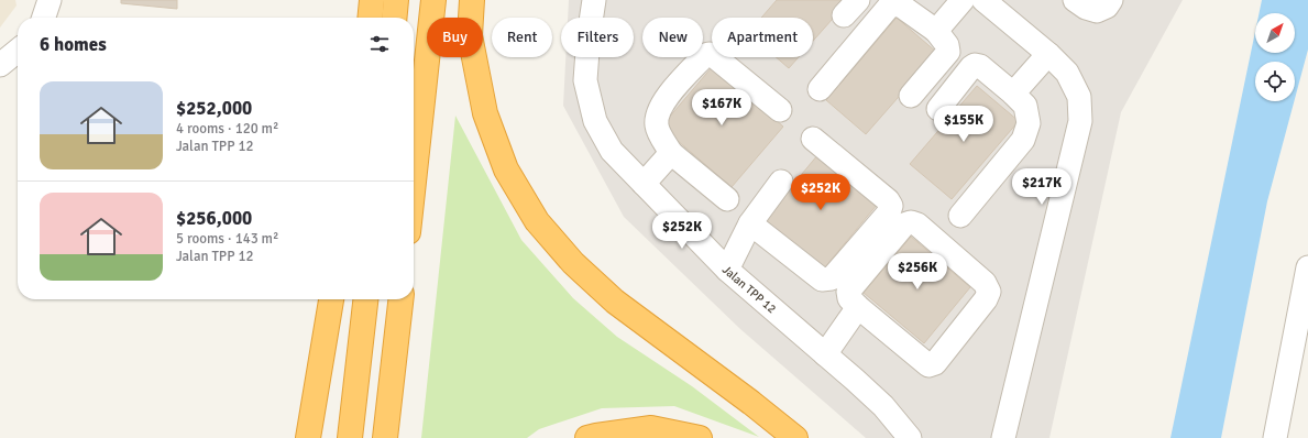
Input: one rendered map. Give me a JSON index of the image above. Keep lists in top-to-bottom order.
{
  "streets": {
    "street": ["Jalan TPP 12"]
  },
  "north": "top right",
  "page": {
    "chip": [
      "Buy",
      "Rent",
      "Filters",
      "New",
      "Apartment"
    ],
    "heading": "6 homes",
    "list": [
      {
        "name": "$252,000",
        "note": "4 rooms · 120 m² · Jalan TPP 12"
      },
      {
        "name": "$256,000",
        "note": "5 rooms · 143 m² · Jalan TPP 12"
      }
    ],
    "price": [
      "$167K",
      "$155K",
      "$217K",
      "$252K",
      "$252K",
      "$256K"
    ]
  }
}
